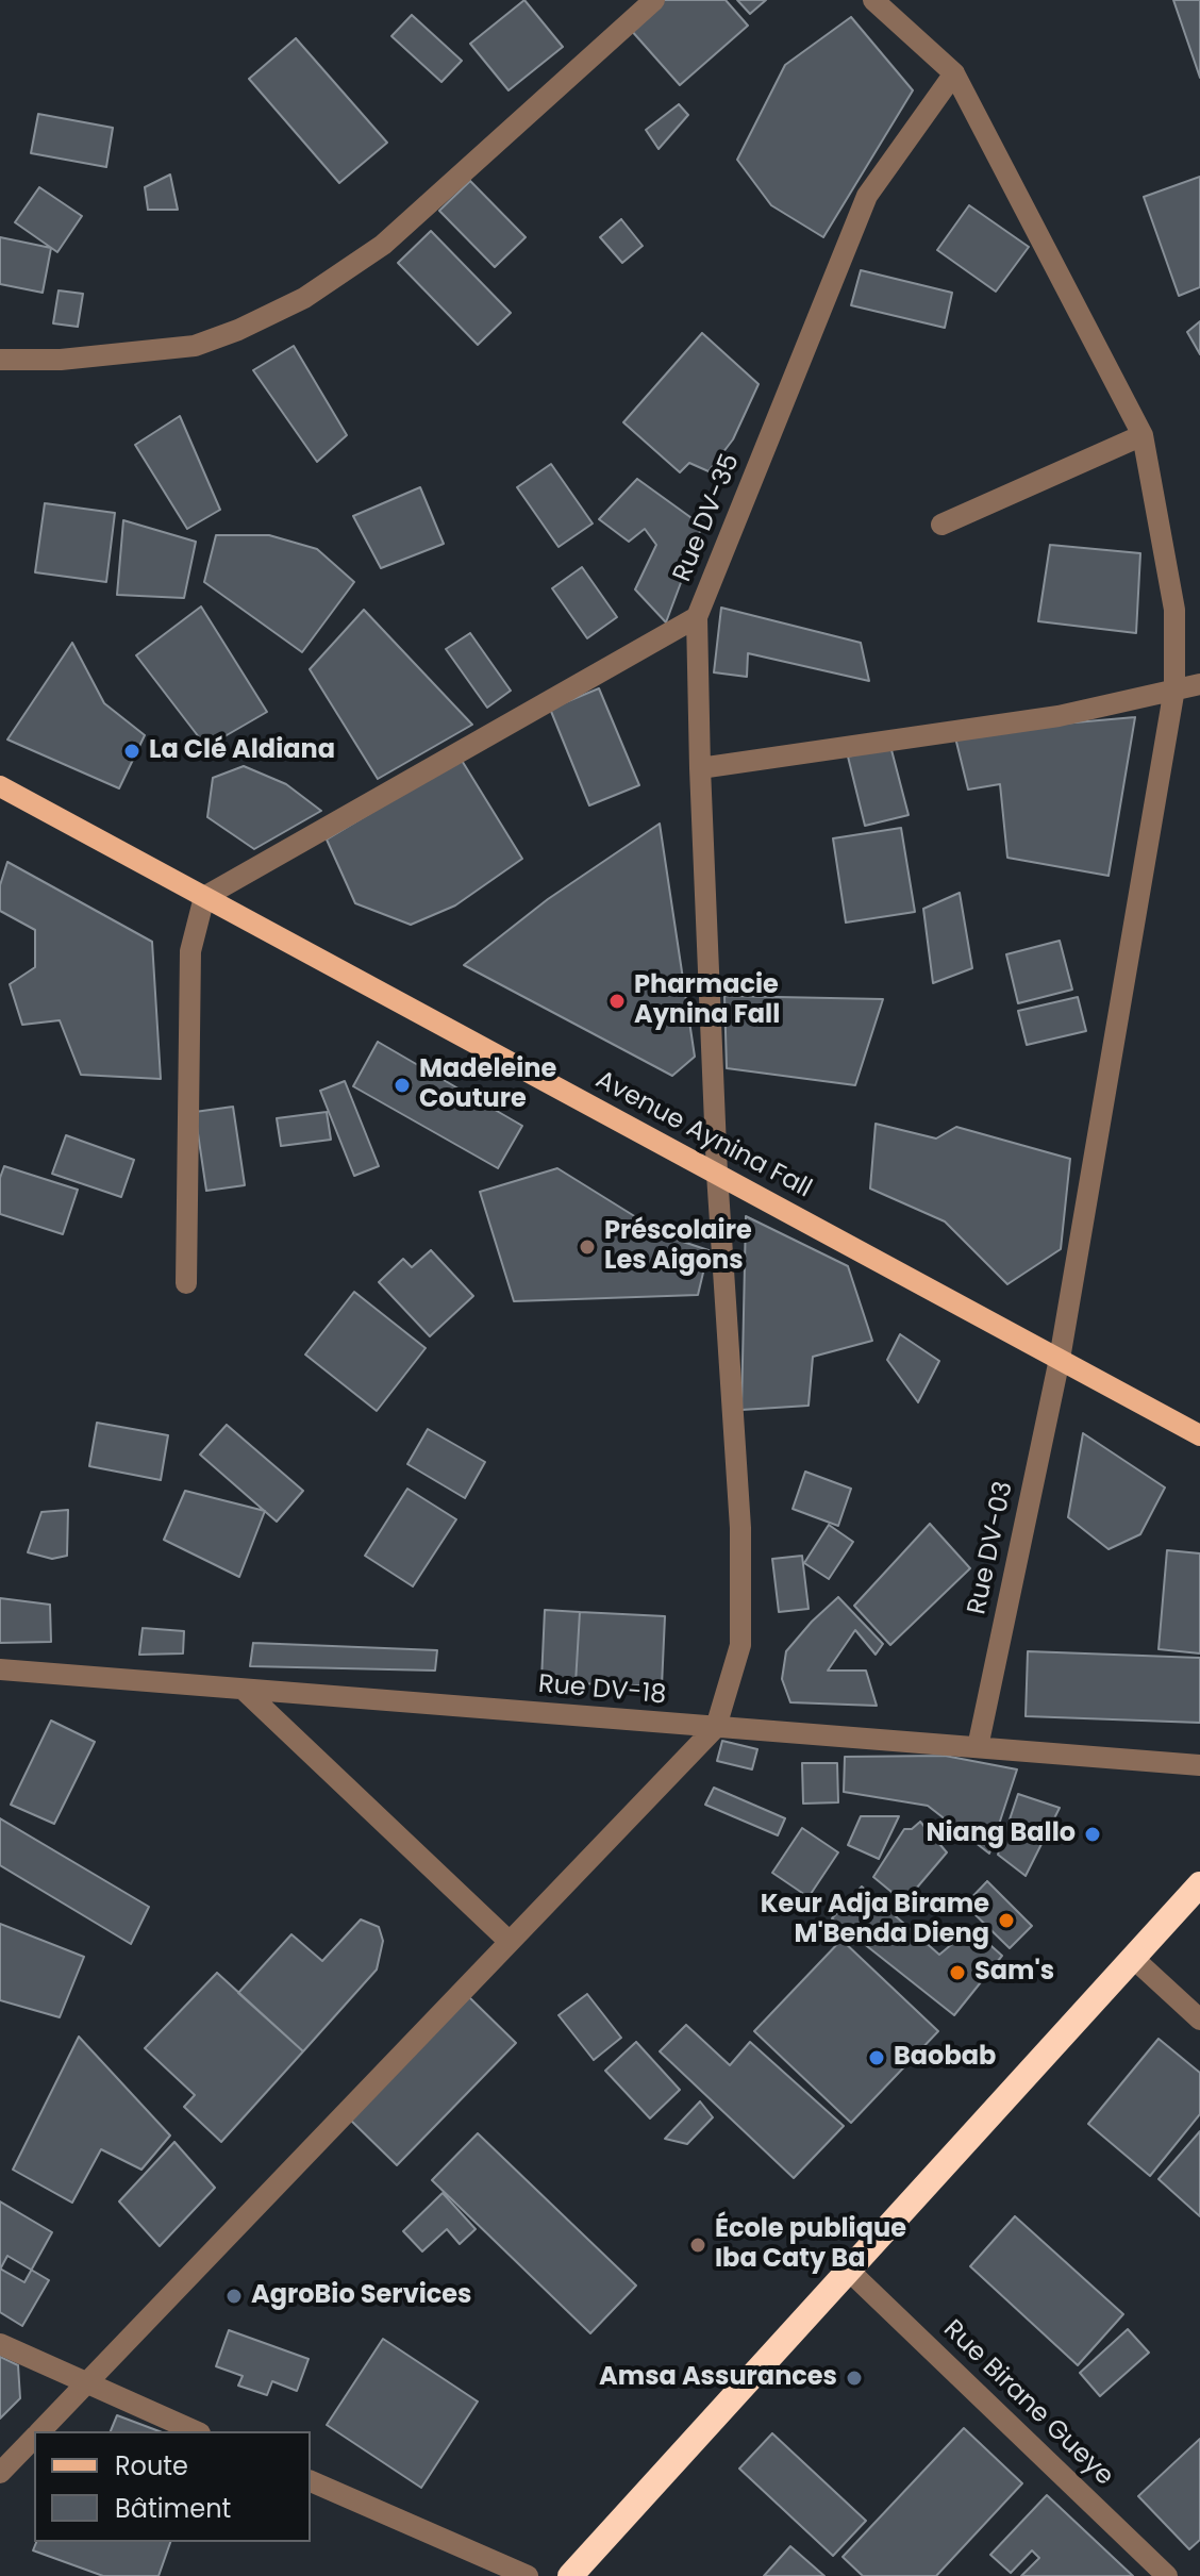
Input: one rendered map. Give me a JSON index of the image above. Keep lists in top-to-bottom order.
{
  "streets": {
    "main road": ["Avenue Aynina Fall"],
    "street": [
      "Rue DV-35",
      "Rue DV-03",
      "Rue DV-18",
      "Rue Birane Gueye"
    ]
  },
  "crossings": [
    ["Rue DV-35", "Avenue Aynina Fall"],
    ["Rue DV-35", "Rue DV-03"],
    ["Avenue Aynina Fall", "Rue DV-03"],
    ["Rue DV-03", "Rue DV-18"]
  ],
  "places": [
    "La Clé Aldiana",
    "Pharmacie Aynina Fall",
    "Madeleine Couture",
    "Préscolaire Les Aigons",
    "Niang Ballo",
    "Keur Adja Birame M'Benda Dieng",
    "Sam's",
    "Baobab",
    "École publique Iba Caty Ba",
    "AgroBio Services",
    "Amsa Assurances"
  ],
  "legend": ["Route", "Bâtiment"]
}
